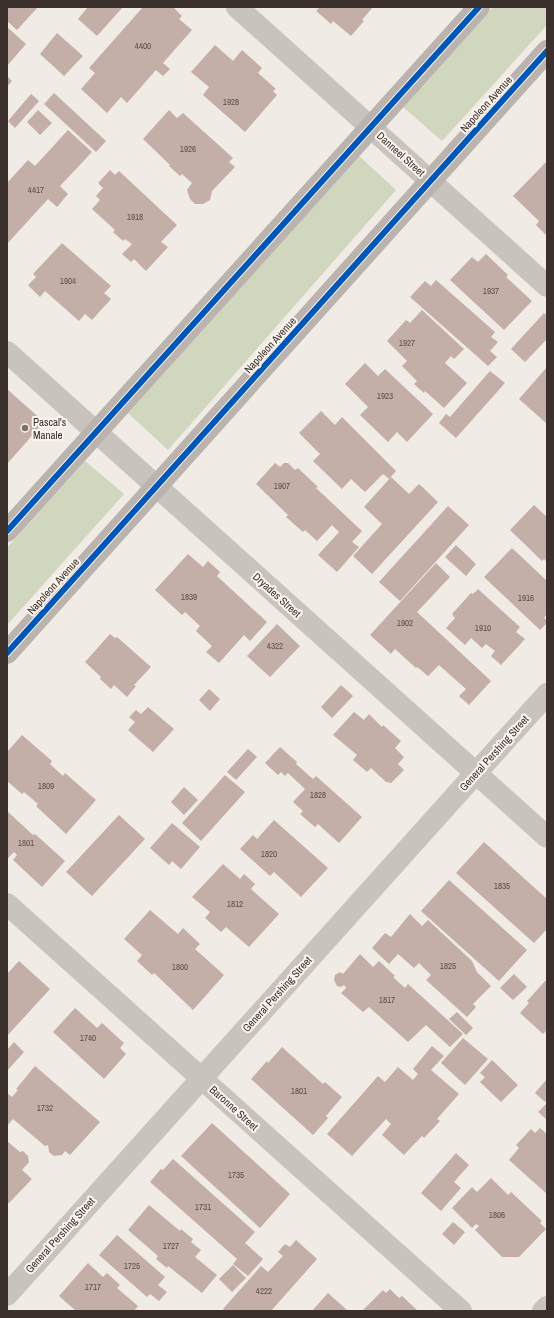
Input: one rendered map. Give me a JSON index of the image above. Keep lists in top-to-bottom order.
{
  "streets": {
    "main road": ["Napoleon Avenue"],
    "street": [
      "Danneel Street",
      "Dryades Street",
      "General Pershing Street",
      "Baronne Street"
    ]
  },
  "crossings": [
    ["Napoleon Avenue", "Danneel Street"],
    ["Napoleon Avenue", "Dryades Street"],
    ["Dryades Street", "General Pershing Street"],
    ["General Pershing Street", "Baronne Street"]
  ],
  "places": ["Pascal's Manale"],
  "house_numbers": [
    "4400",
    "1928",
    "1926",
    "4417",
    "1918",
    "1904",
    "1937",
    "1927",
    "1923",
    "1907",
    "1839",
    "1916",
    "1902",
    "1910",
    "4322",
    "1809",
    "1828",
    "1801",
    "1820",
    "1835",
    "1812",
    "1825",
    "1800",
    "1817",
    "1740",
    "1801",
    "1732",
    "1735",
    "1731",
    "1806",
    "1727",
    "1725",
    "1717",
    "4222"
  ]
}
